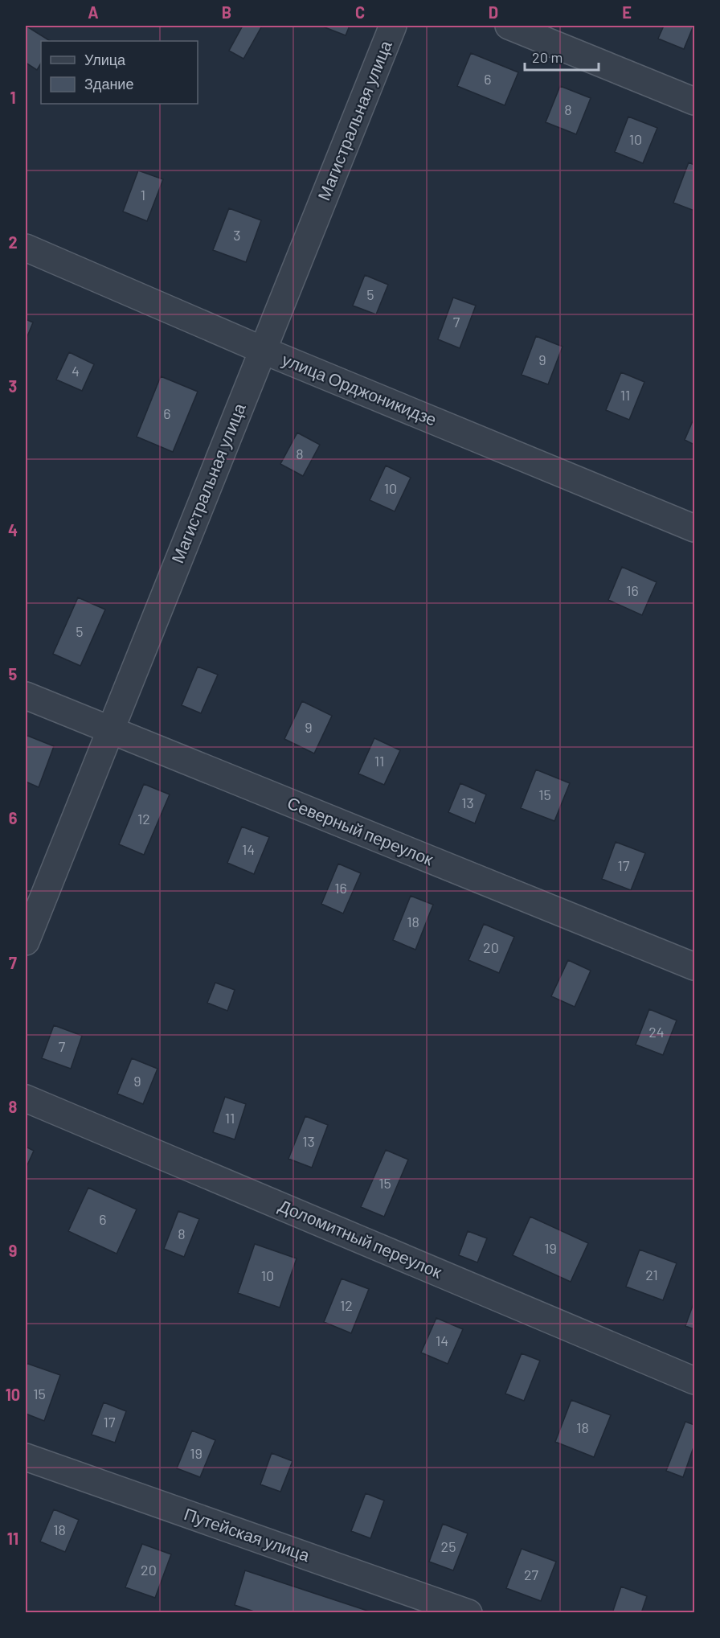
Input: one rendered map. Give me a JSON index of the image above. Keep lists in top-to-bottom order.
{
  "streets": {
    "street": [
      "Магистральная улица",
      "улица Орджоникидзе",
      "Северный переулок",
      "Доломитный переулок",
      "Путейская улица"
    ]
  },
  "crossings": [
    ["Магистральная улица", "улица Орджоникидзе"],
    ["Магистральная улица", "Северный переулок"]
  ],
  "house_numbers": [
    "6",
    "8",
    "10",
    "1",
    "3",
    "5",
    "7",
    "9",
    "4",
    "11",
    "6",
    "8",
    "10",
    "16",
    "5",
    "9",
    "11",
    "15",
    "13",
    "12",
    "14",
    "17",
    "16",
    "18",
    "20",
    "24",
    "7",
    "9",
    "11",
    "13",
    "15",
    "6",
    "8",
    "19",
    "21",
    "10",
    "12",
    "14",
    "15",
    "17",
    "18",
    "19",
    "18",
    "25",
    "20",
    "27"
  ],
  "legend": ["Улица", "Здание"],
  "scale_bar": "20 m",
  "grid": {
    "columns": [
      "A",
      "B",
      "C",
      "D",
      "E"
    ],
    "rows": [
      "1",
      "2",
      "3",
      "4",
      "5",
      "6",
      "7",
      "8",
      "9",
      "10",
      "11"
    ]
  }
}
